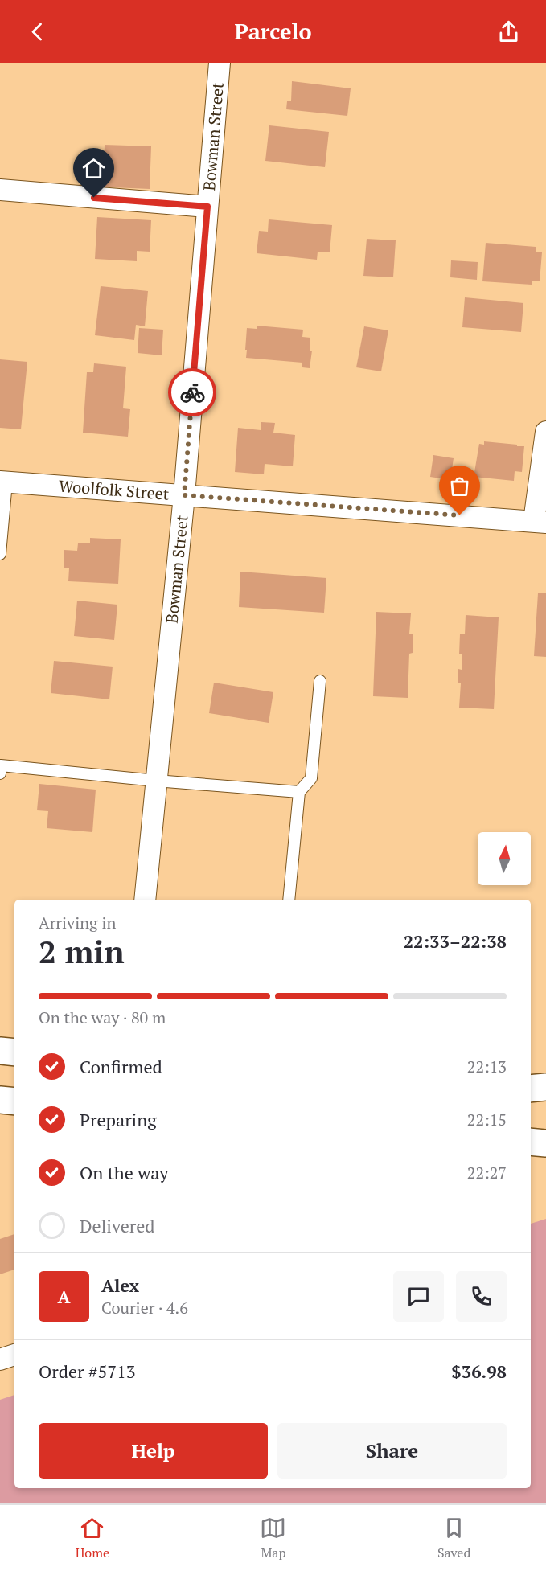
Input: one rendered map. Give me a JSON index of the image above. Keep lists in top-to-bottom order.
{
  "streets": {
    "street": ["Bowman Street", "Woolfolk Street"]
  },
  "crossings": [
    ["Bowman Street", "Woolfolk Street"]
  ],
  "north": "top",
  "page": {
    "header": "Parcelo",
    "heading": ["2 min", "Arriving in", "22:33–22:38"],
    "panel": [
      "Alex",
      "Courier · 4.6",
      "Order #5713",
      "$36.98"
    ],
    "bar": "On the way · 80 m",
    "list": [
      ["Confirmed", "22:13"],
      ["Preparing", "22:15"],
      ["On the way", "22:27"],
      "Delivered"
    ],
    "round": "A",
    "buttons": ["Help", "Share"],
    "tabs": ["Home", "Map", "Saved"]
  }
}
